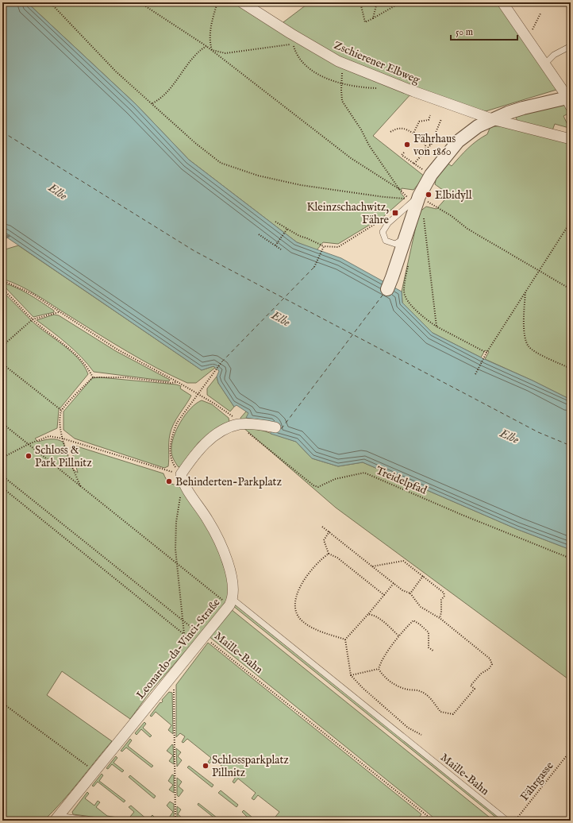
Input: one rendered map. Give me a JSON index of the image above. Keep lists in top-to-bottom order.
{
  "streets": {
    "street": ["Zschierener Elbweg", "Leonardo-da-Vinci-Straße"],
    "lane": ["Maille-Bahn"],
    "path": ["Treidelpfad", "Fährgasse"]
  },
  "crossings": [
    ["Leonardo-da-Vinci-Straße", "Maille-Bahn"]
  ],
  "water": ["Elbe"],
  "places": {
    "other": [
      "Fährhaus von 1860",
      "Elbidyll",
      "Schloss & Park Pillnitz",
      "Behinderten-Parkplatz",
      "Schlossparkplatz Pillnitz"
    ],
    "transit": ["Kleinzschachwitz, Fähre"]
  },
  "scale_bar": "50 m"
}
